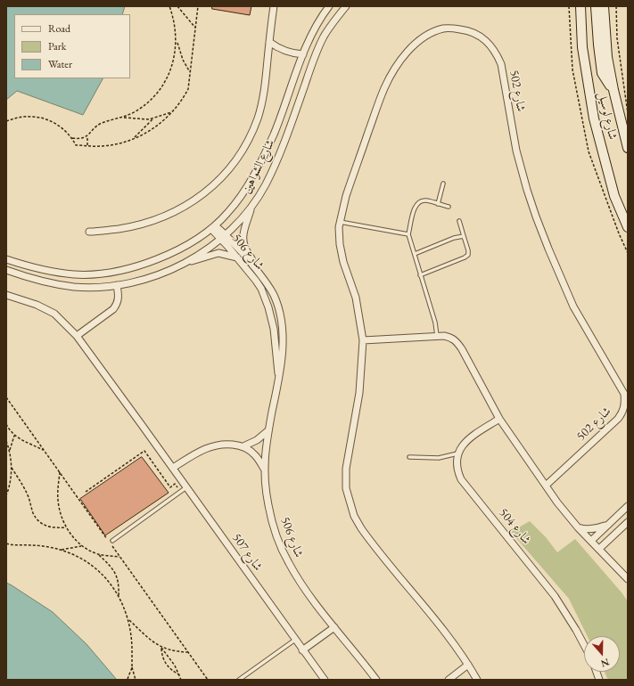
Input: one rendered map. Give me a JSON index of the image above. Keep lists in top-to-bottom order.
{
  "streets": {
    "street": [
      "شارع 502",
      "شارع لوسيل",
      "شارع الشواهين",
      "شارع 506",
      "شارع 504",
      "شارع 507"
    ]
  },
  "crossings": [
    ["شارع الشواهين", "شارع 506"]
  ],
  "legend": ["Road", "Park", "Water"],
  "north": "bottom"
}
